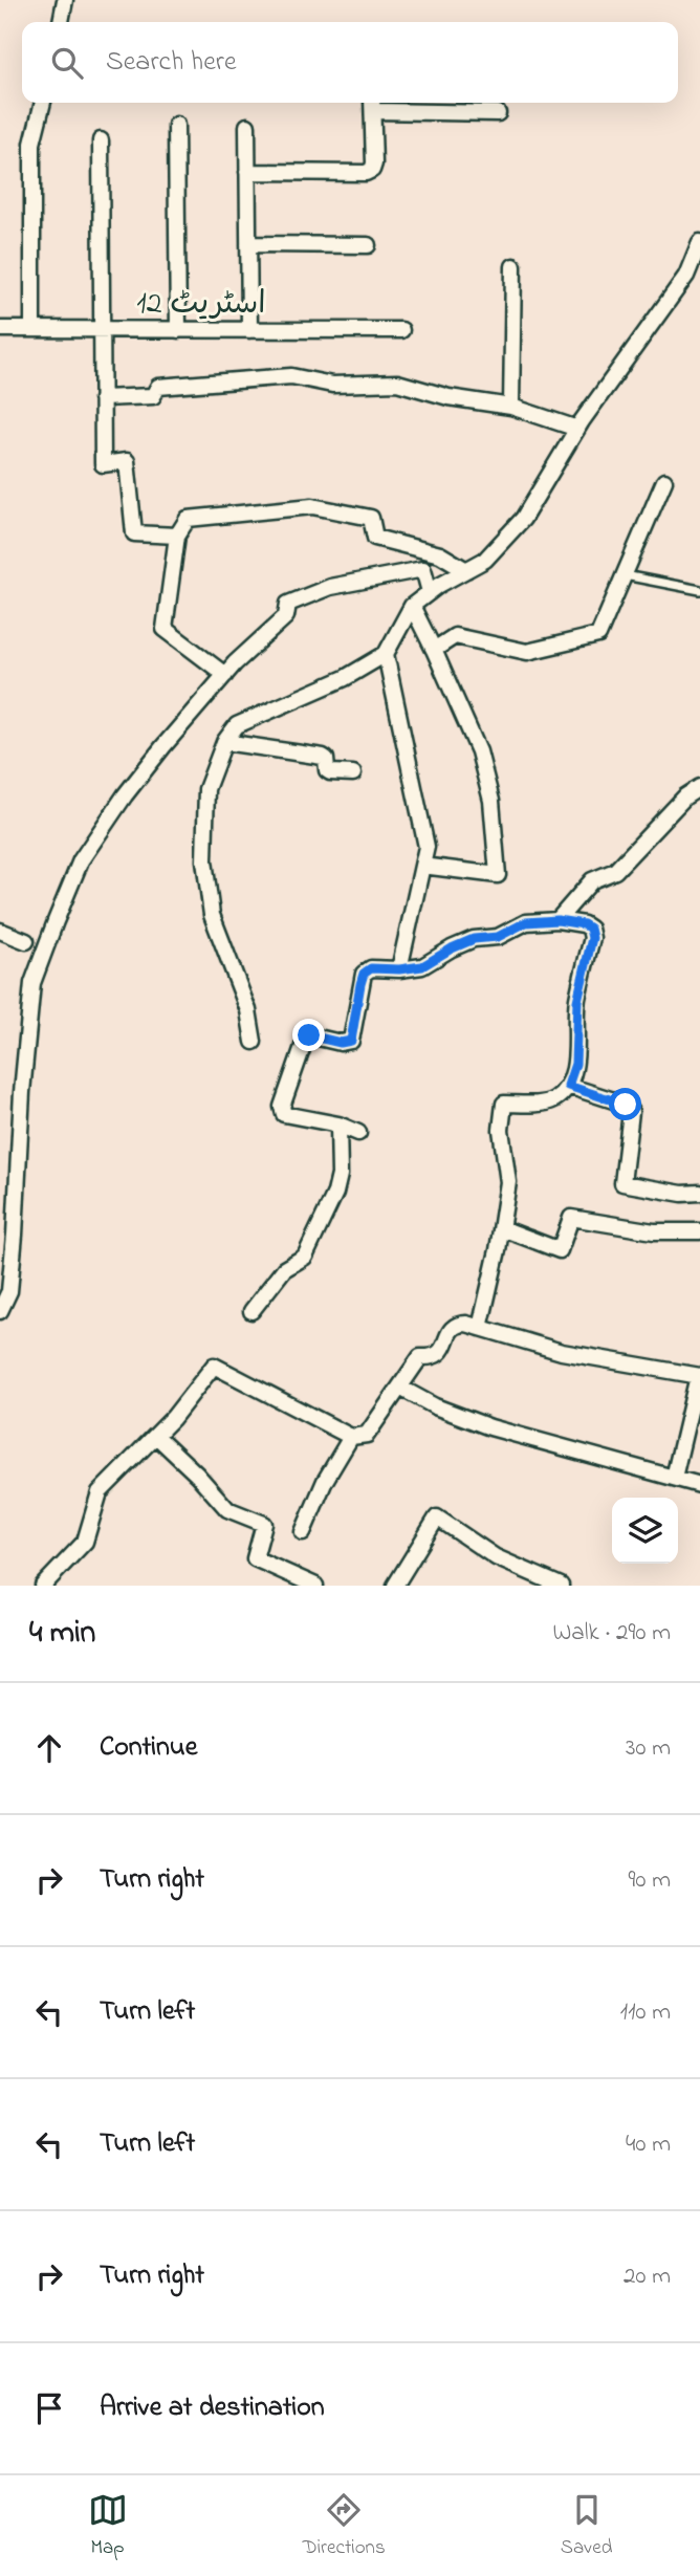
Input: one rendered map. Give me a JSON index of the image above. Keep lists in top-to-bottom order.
{
  "streets": {
    "street": ["اسٹریٹ 12"]
  },
  "page": {
    "search": "Search here",
    "heading": ["4 min", "Walk · 290 m"],
    "list": [
      ["Continue", "30 m"],
      ["Turn right", "90 m"],
      ["Turn left", "110 m"],
      ["Turn left", "40 m"],
      ["Turn right", "20 m"],
      "Arrive at destination"
    ],
    "nav": ["Map", "Directions", "Saved"]
  }
}
